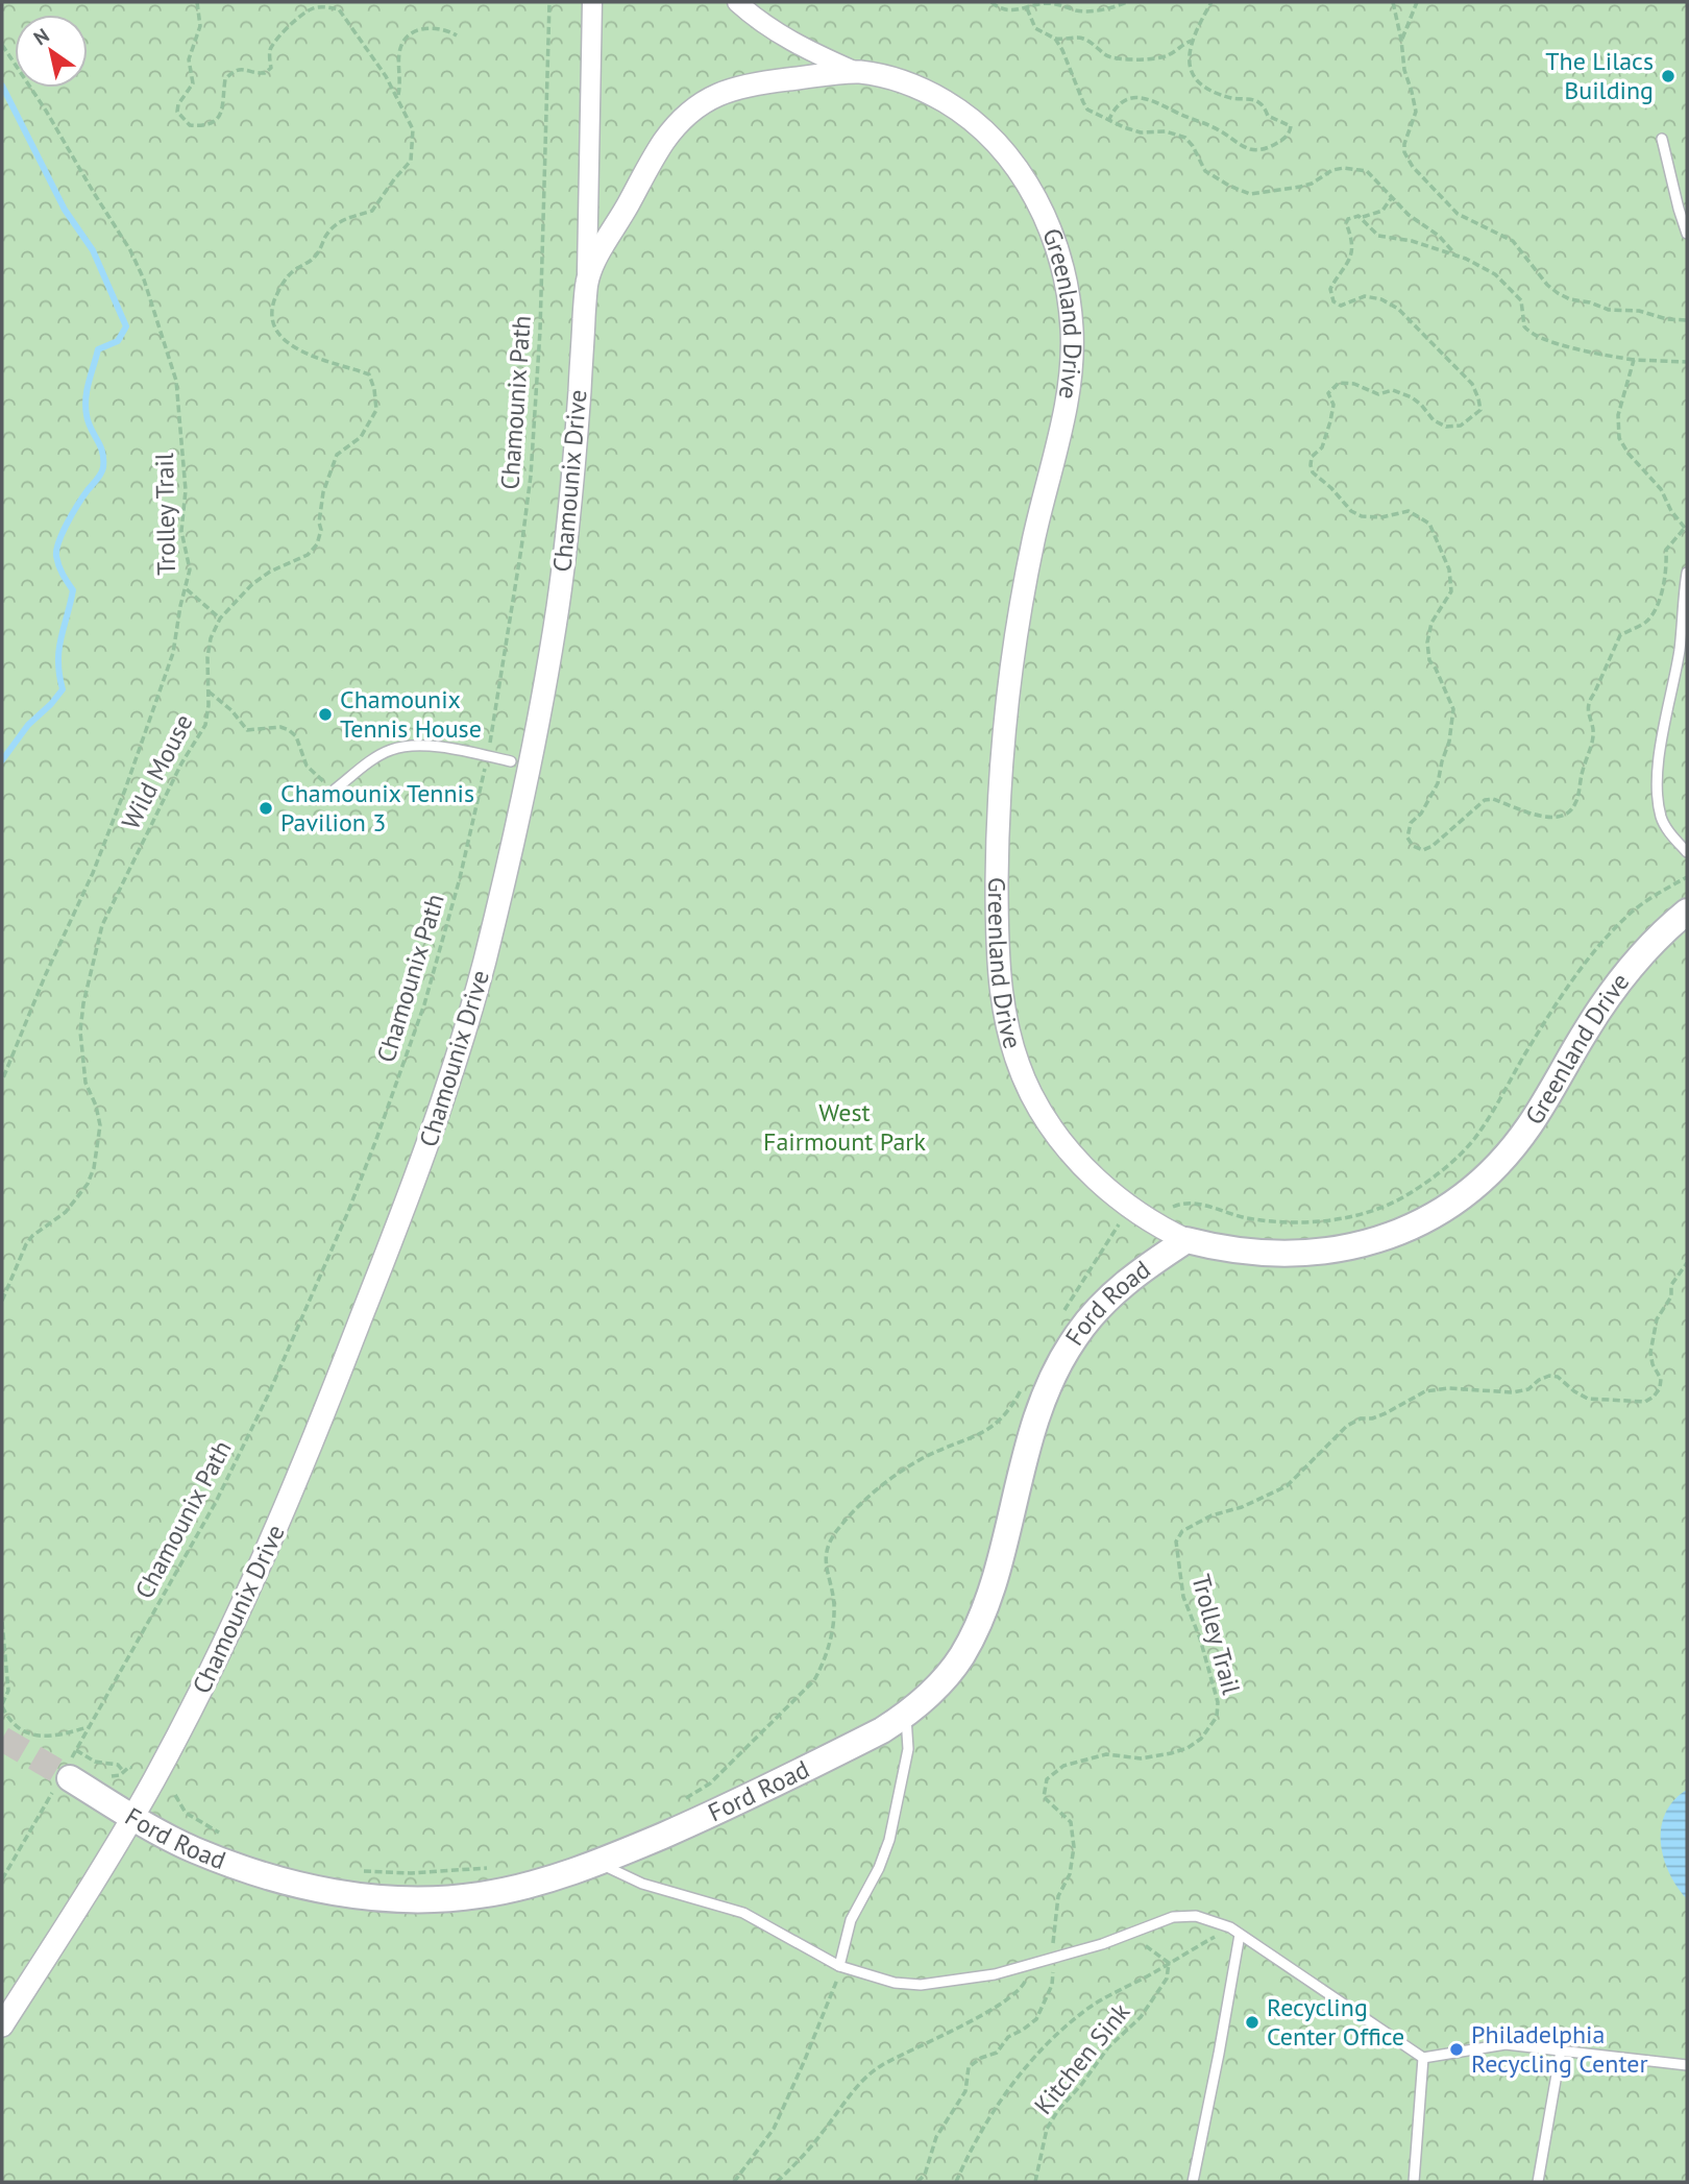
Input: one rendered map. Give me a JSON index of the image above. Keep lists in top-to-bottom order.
{
  "streets": {
    "main road": ["Greenland Drive", "Ford Road"],
    "street": ["Chamounix Drive"],
    "path": [
      "Chamounix Path",
      "Trolley Trail",
      "Wild Mouse",
      "Kitchen Sink"
    ]
  },
  "crossings": [
    ["Greenland Drive", "Chamounix Drive"],
    ["Greenland Drive", "Ford Road"],
    ["Chamounix Path", "Ford Road"],
    ["Chamounix Drive", "Ford Road"]
  ],
  "parks": ["West Fairmount Park"],
  "places": [
    "The Lilacs Building",
    "Chamounix Tennis House",
    "Chamounix Tennis Pavilion 3",
    "Recycling Center Office",
    "Philadelphia Recycling Center"
  ],
  "north": "top left"
}
